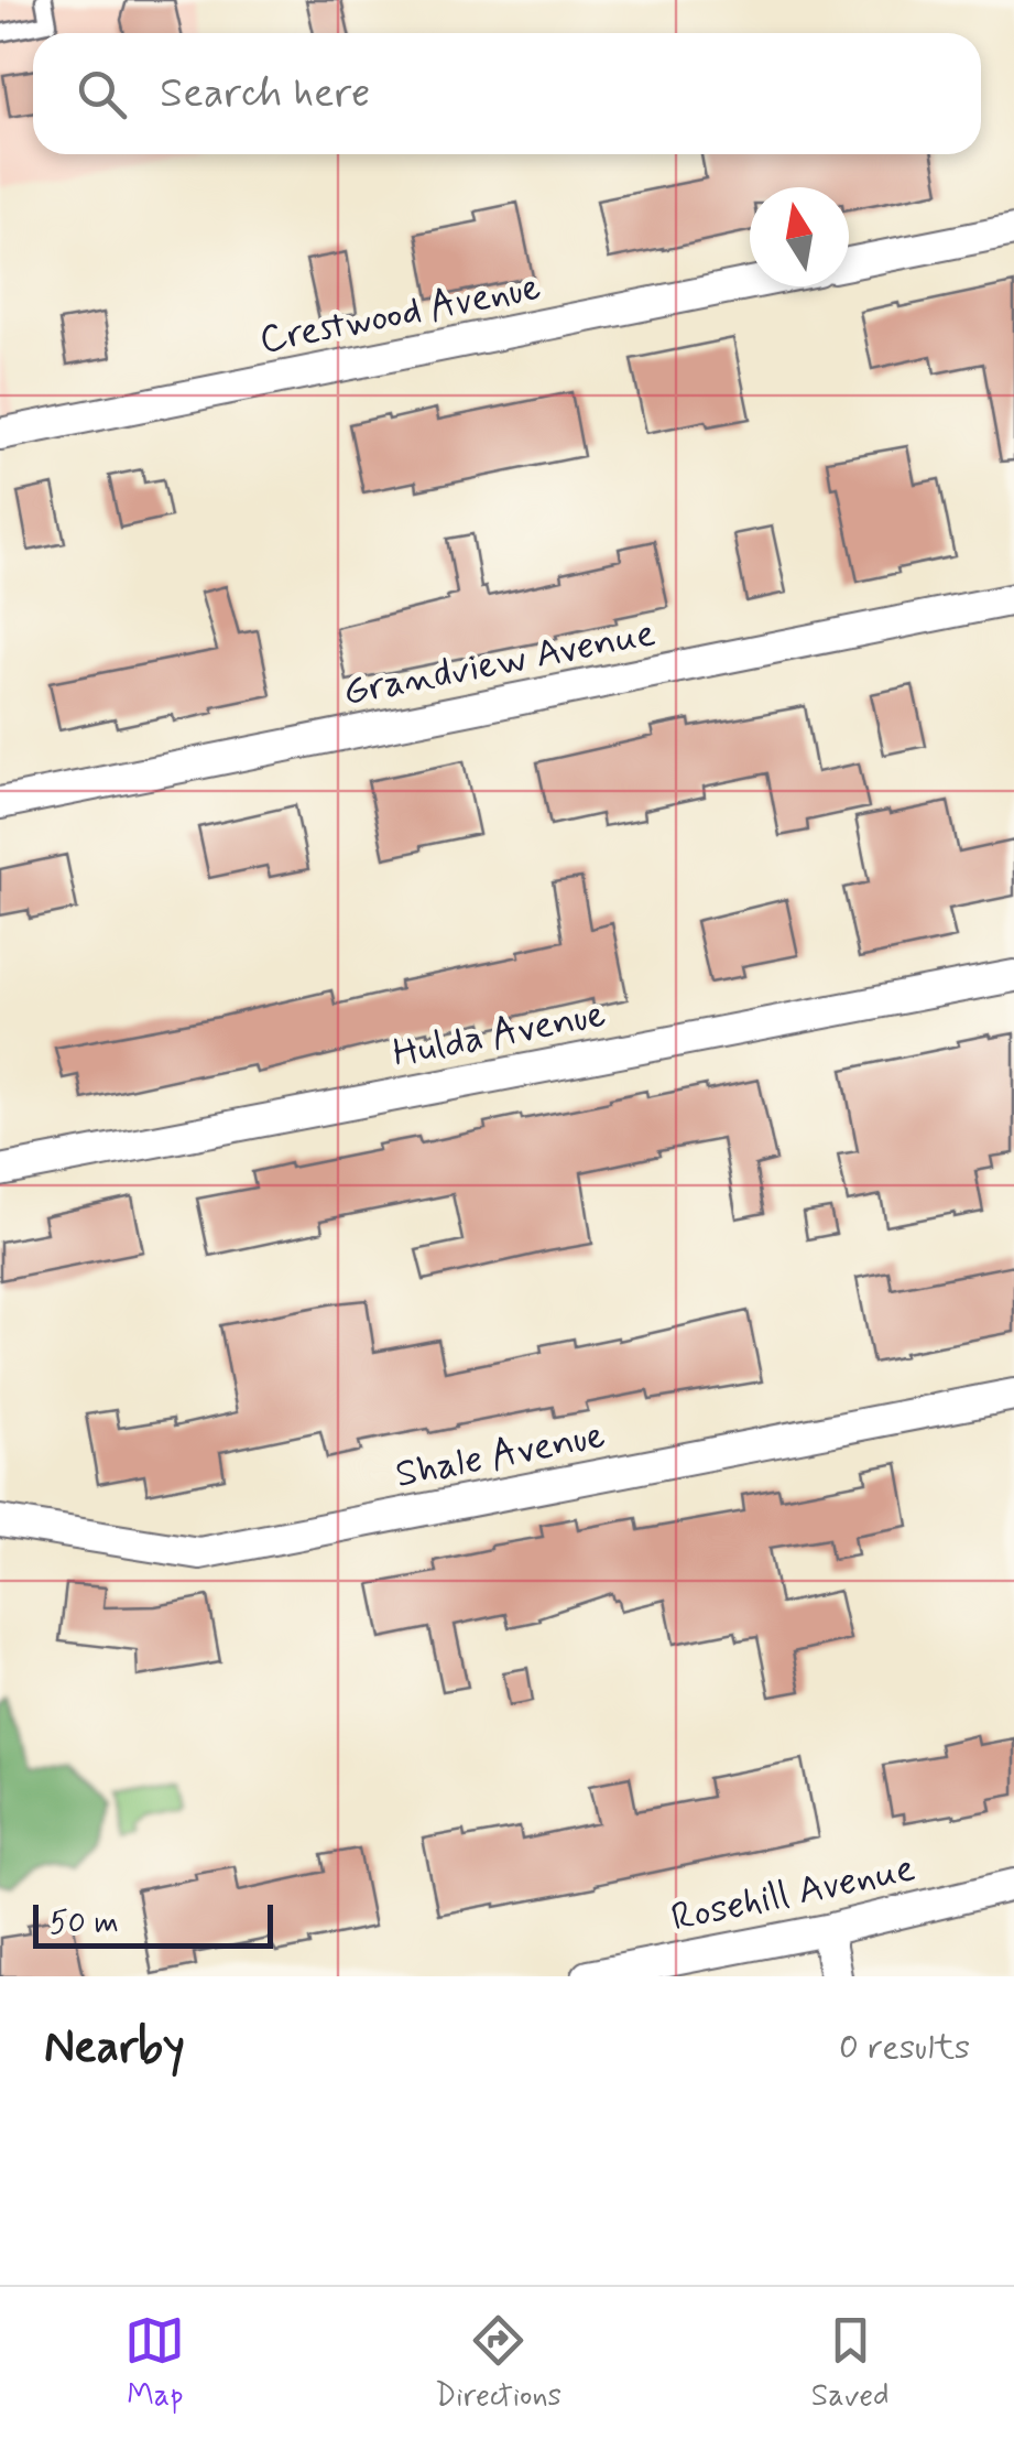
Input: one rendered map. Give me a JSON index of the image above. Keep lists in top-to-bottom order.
{
  "streets": {
    "street": [
      "Crestwood Avenue",
      "Grandview Avenue",
      "Hulda Avenue",
      "Shale Avenue",
      "Rosehill Avenue"
    ]
  },
  "scale_bar": "50 m",
  "north": "top",
  "page": {
    "search": "Search here",
    "scale": "50 m",
    "heading": ["Nearby", "0 results"],
    "nav": ["Map", "Directions", "Saved"]
  }
}
